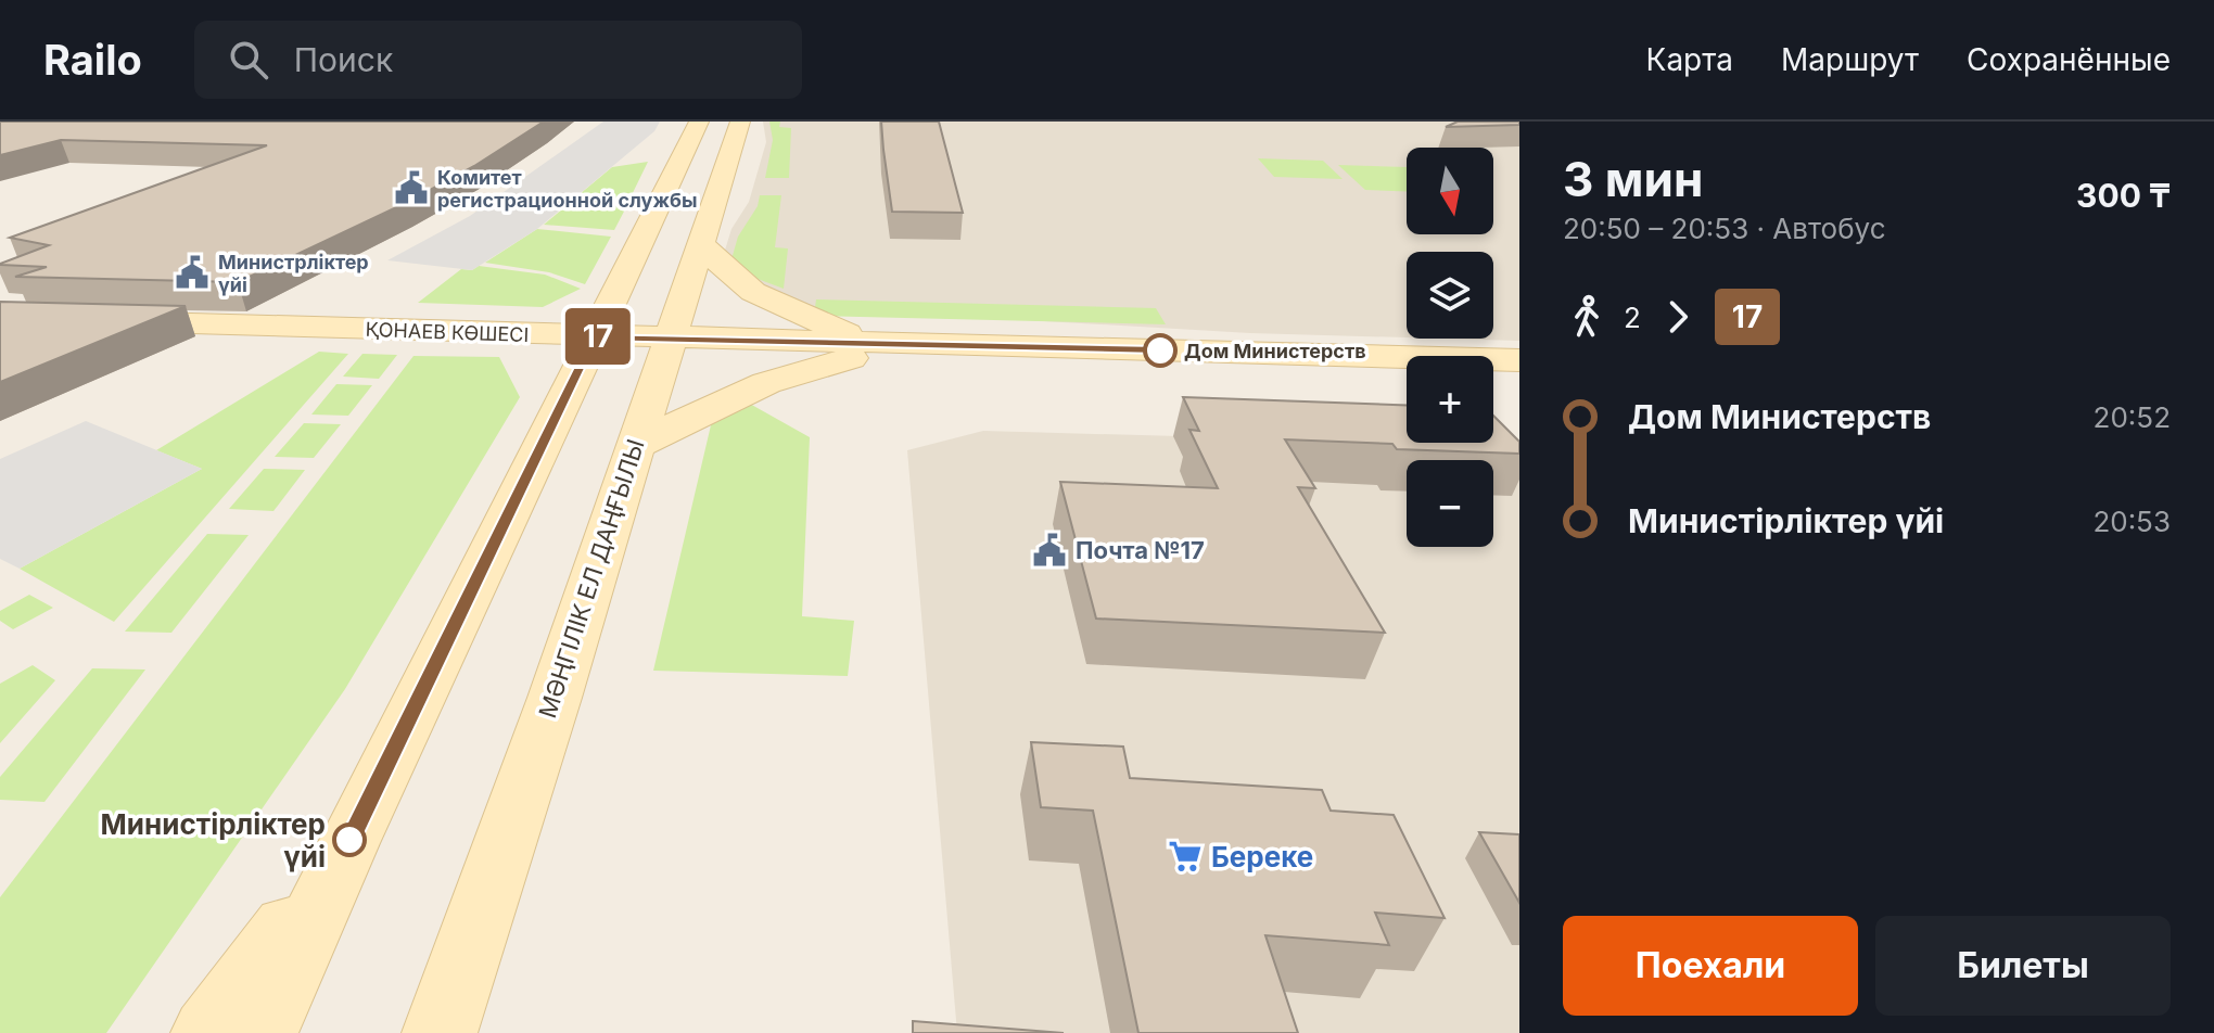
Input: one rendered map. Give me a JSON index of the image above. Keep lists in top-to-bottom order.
{
  "streets": {
    "main road": ["ҚОНАЕВ КӨШЕСІ", "МӘҢГІЛІК ЕЛ ДАҢҒЫЛЫ"]
  },
  "crossings": [
    ["ҚОНАЕВ КӨШЕСІ", "МӘҢГІЛІК ЕЛ ДАҢҒЫЛЫ"]
  ],
  "places": {
    "public building": ["Комитет регистрационной службы", "Министрліктер үйі", "Почта №17"],
    "other": ["Дом Министерств", "Министірліктер үйі"],
    "supermarket": ["Береке"]
  },
  "lines": ["bus line 17"],
  "north": "bottom",
  "page": {
    "header": "Railo",
    "search": "Поиск",
    "nav": ["Карта", "Маршрут", "Сохранённые"],
    "on_map": "17",
    "heading": ["3 мин", "20:50 – 20:53 · Автобус", "300 ₸"],
    "map_buttons": ["+", "−"],
    "legs": ["2", "17"],
    "list": [
      {
        "name": "Дом Министерств",
        "value": "20:52"
      },
      {
        "name": "Министірліктер үйі",
        "value": "20:53"
      }
    ],
    "buttons": ["Поехали", "Билеты"]
  }
}
